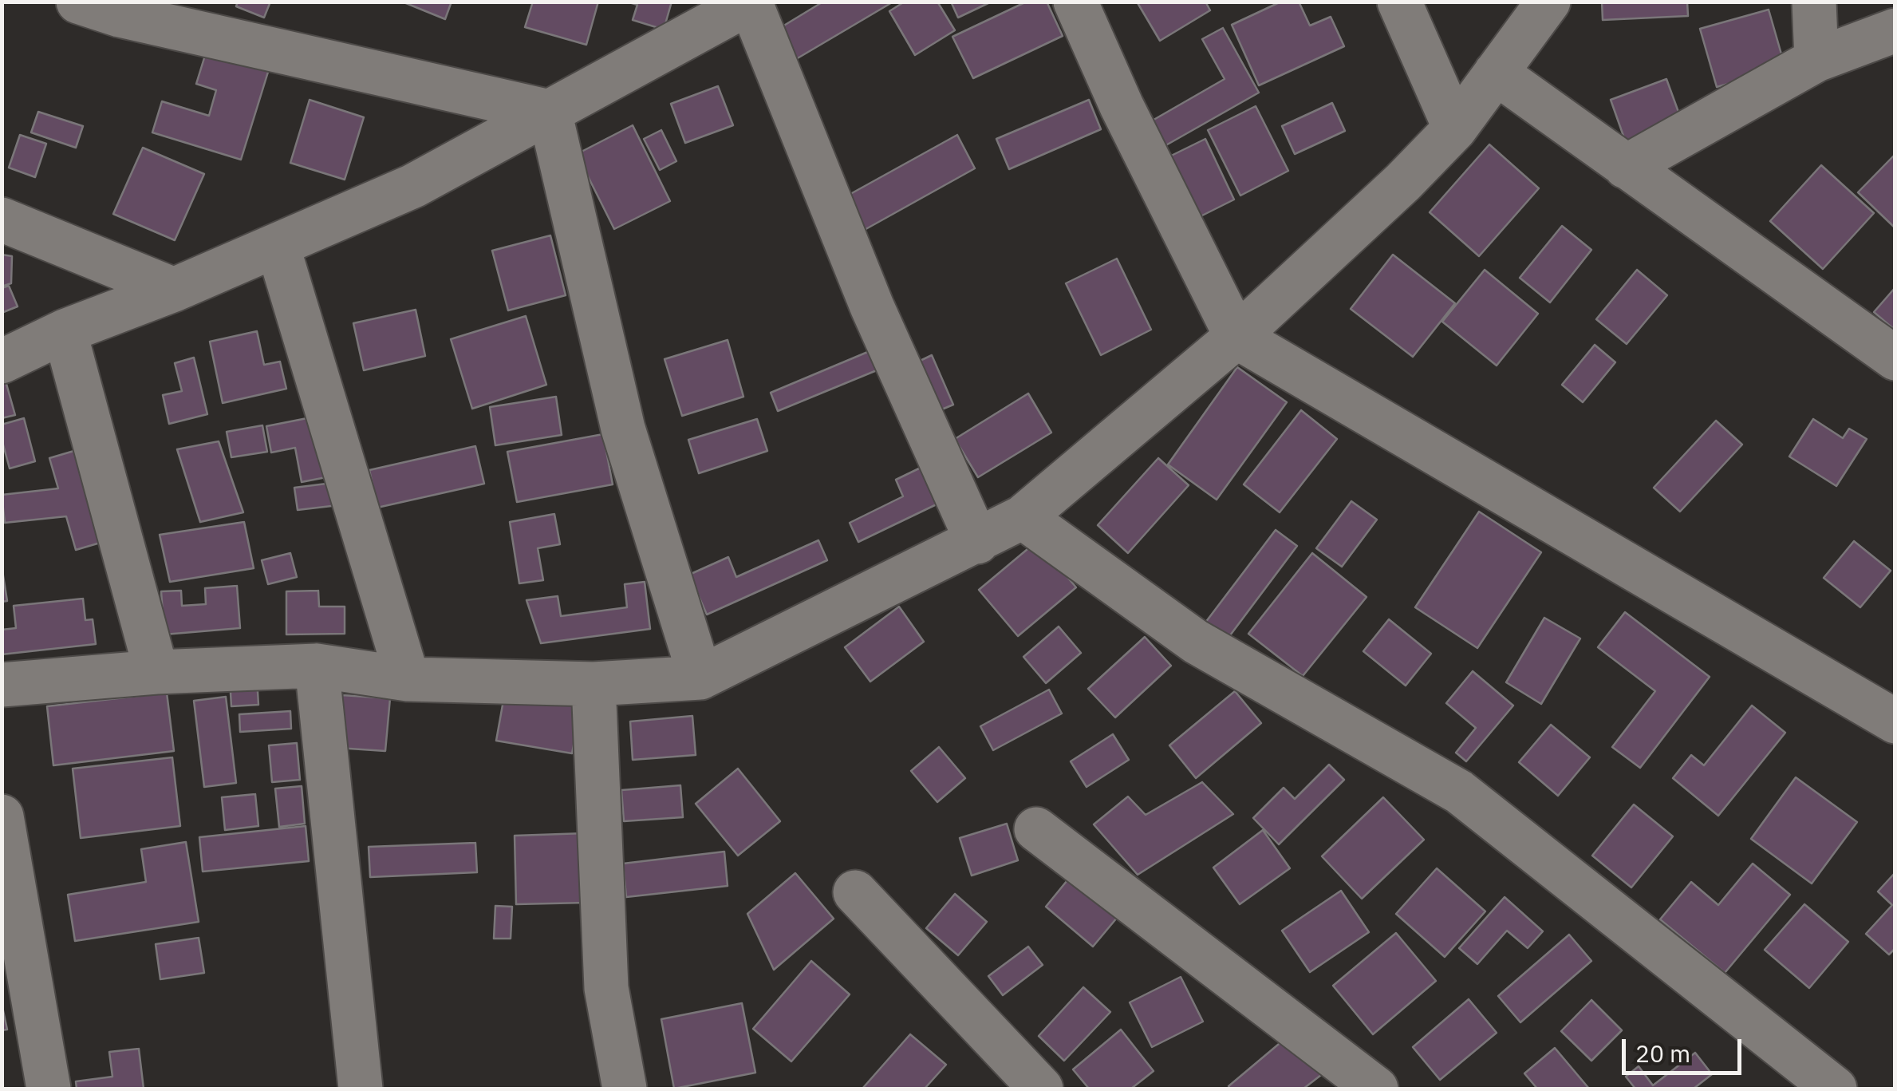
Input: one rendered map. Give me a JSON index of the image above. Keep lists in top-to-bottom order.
{
  "scale_bar": "20 m"
}
